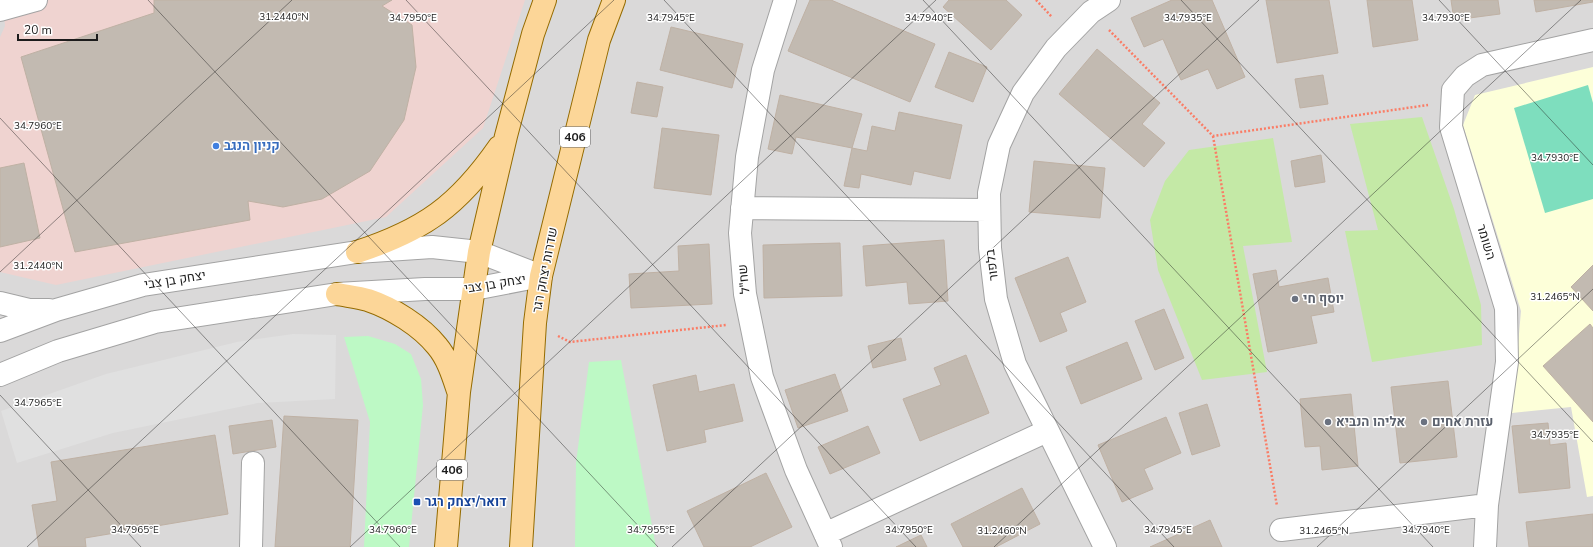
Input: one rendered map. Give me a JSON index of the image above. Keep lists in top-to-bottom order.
{
  "streets": {
    "main road": ["406", "שדרות יצחק רגר"],
    "street": [
      "השומר",
      "בלפור",
      "שח\"ל",
      "יצחק בן צבי"
    ]
  },
  "crossings": [
    ["406", "יצחק בן צבי"],
    ["שדרות יצחק רגר", "יצחק בן צבי"]
  ],
  "places": {
    "other": [
      "קניון הנגב",
      "יוסף חי",
      "אליהו הנביא",
      "עזרת אחים"
    ],
    "transit": ["דואר/יצחק רגר"]
  },
  "scale_bar": "20 m",
  "coordinates": [
    "31.2440°N",
    "34.7950°E",
    "34.7945°E",
    "34.7940°E",
    "34.7935°E",
    "34.7930°E",
    "34.7960°E",
    "31.2465°N",
    "34.7965°E",
    "34.7955°E",
    "31.2460°N"
  ]
}
